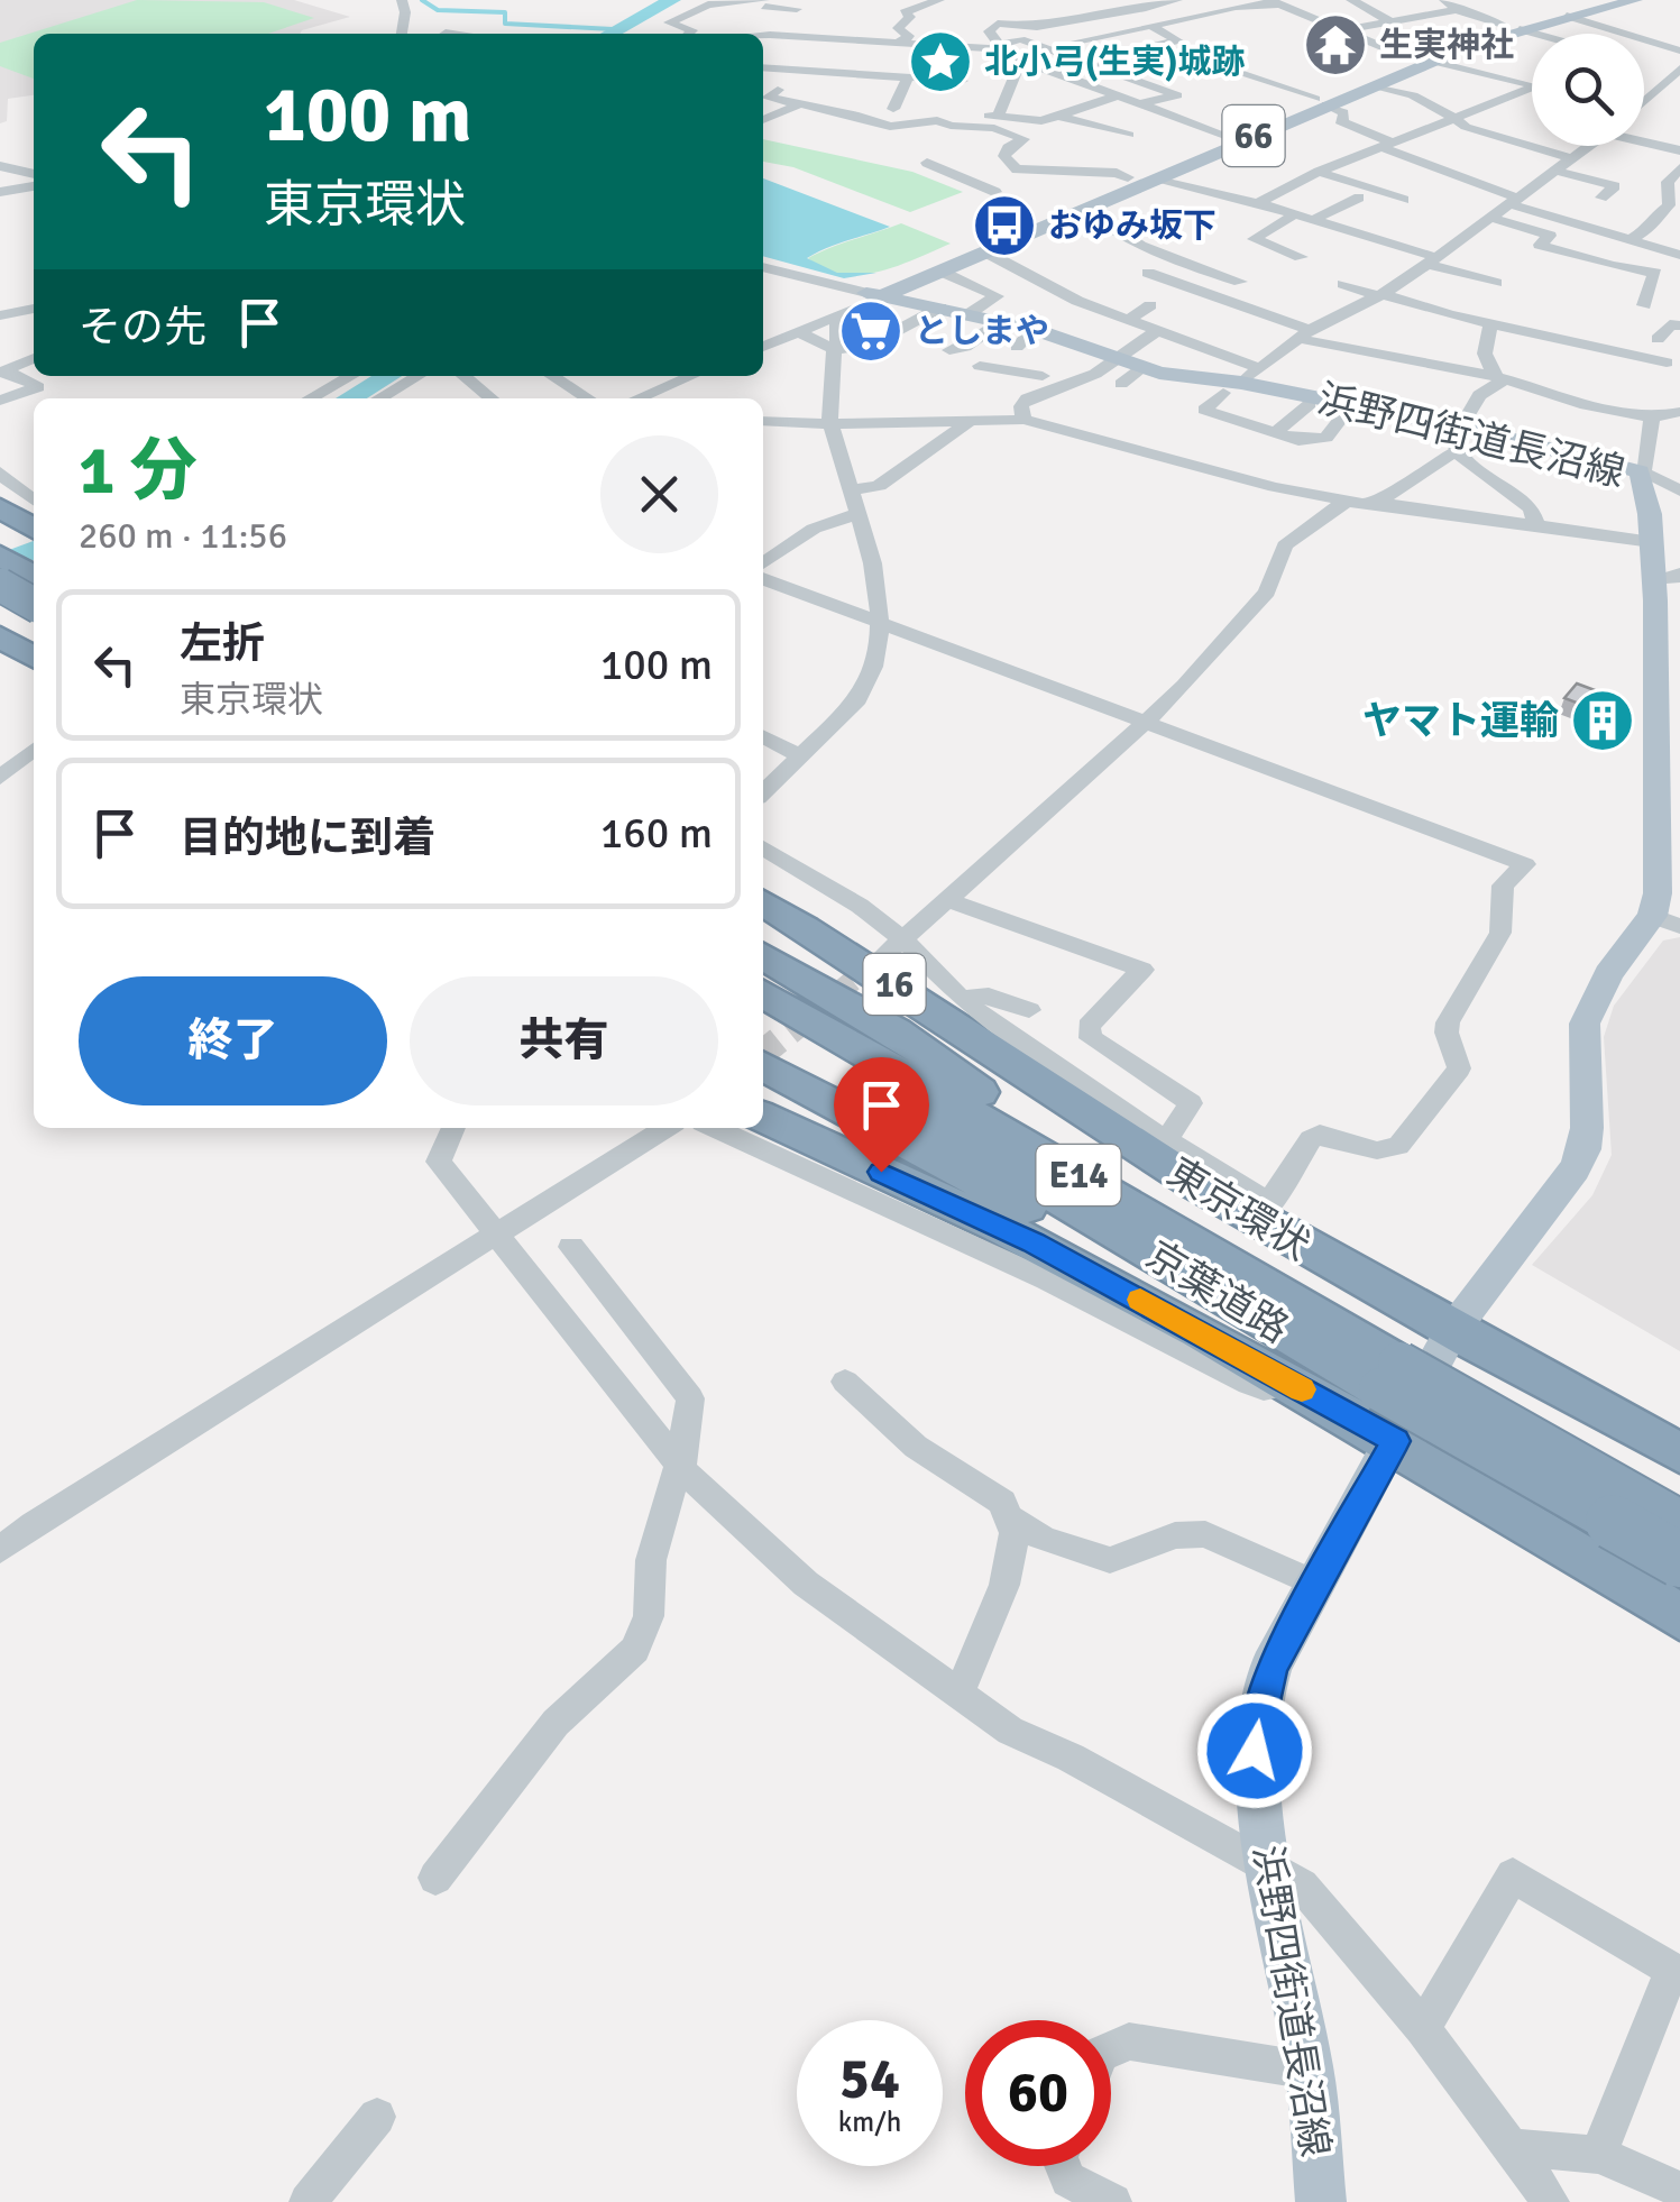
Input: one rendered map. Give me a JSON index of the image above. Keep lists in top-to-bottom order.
{
  "streets": {
    "highway": [
      "16",
      "E14",
      "東京環状",
      "京葉道路"
    ],
    "main road": ["66", "浜野四街道長沼線"]
  },
  "crossings": [
    ["66", "浜野四街道長沼線"],
    ["浜野四街道長沼線", "東京環状"]
  ],
  "places": {
    "temple": ["生実神社"],
    "place": ["北小弓(生実)城跡"],
    "bus stop": ["おゆみ坂下"],
    "supermarket": ["としまや"],
    "building": ["ヤマト運輸"]
  },
  "page": {
    "turn": ["100 m", "東京環状"],
    "then": "その先",
    "heading": ["1 分", "260 m · 11:56"],
    "list": [
      {
        "name": "左折",
        "note": "東京環状",
        "value": "100 m"
      },
      {
        "name": "目的地に到着",
        "value": "160 m"
      }
    ],
    "buttons": ["終了", "共有"],
    "speed": "54 km/h",
    "limit": "60"
  }
}
